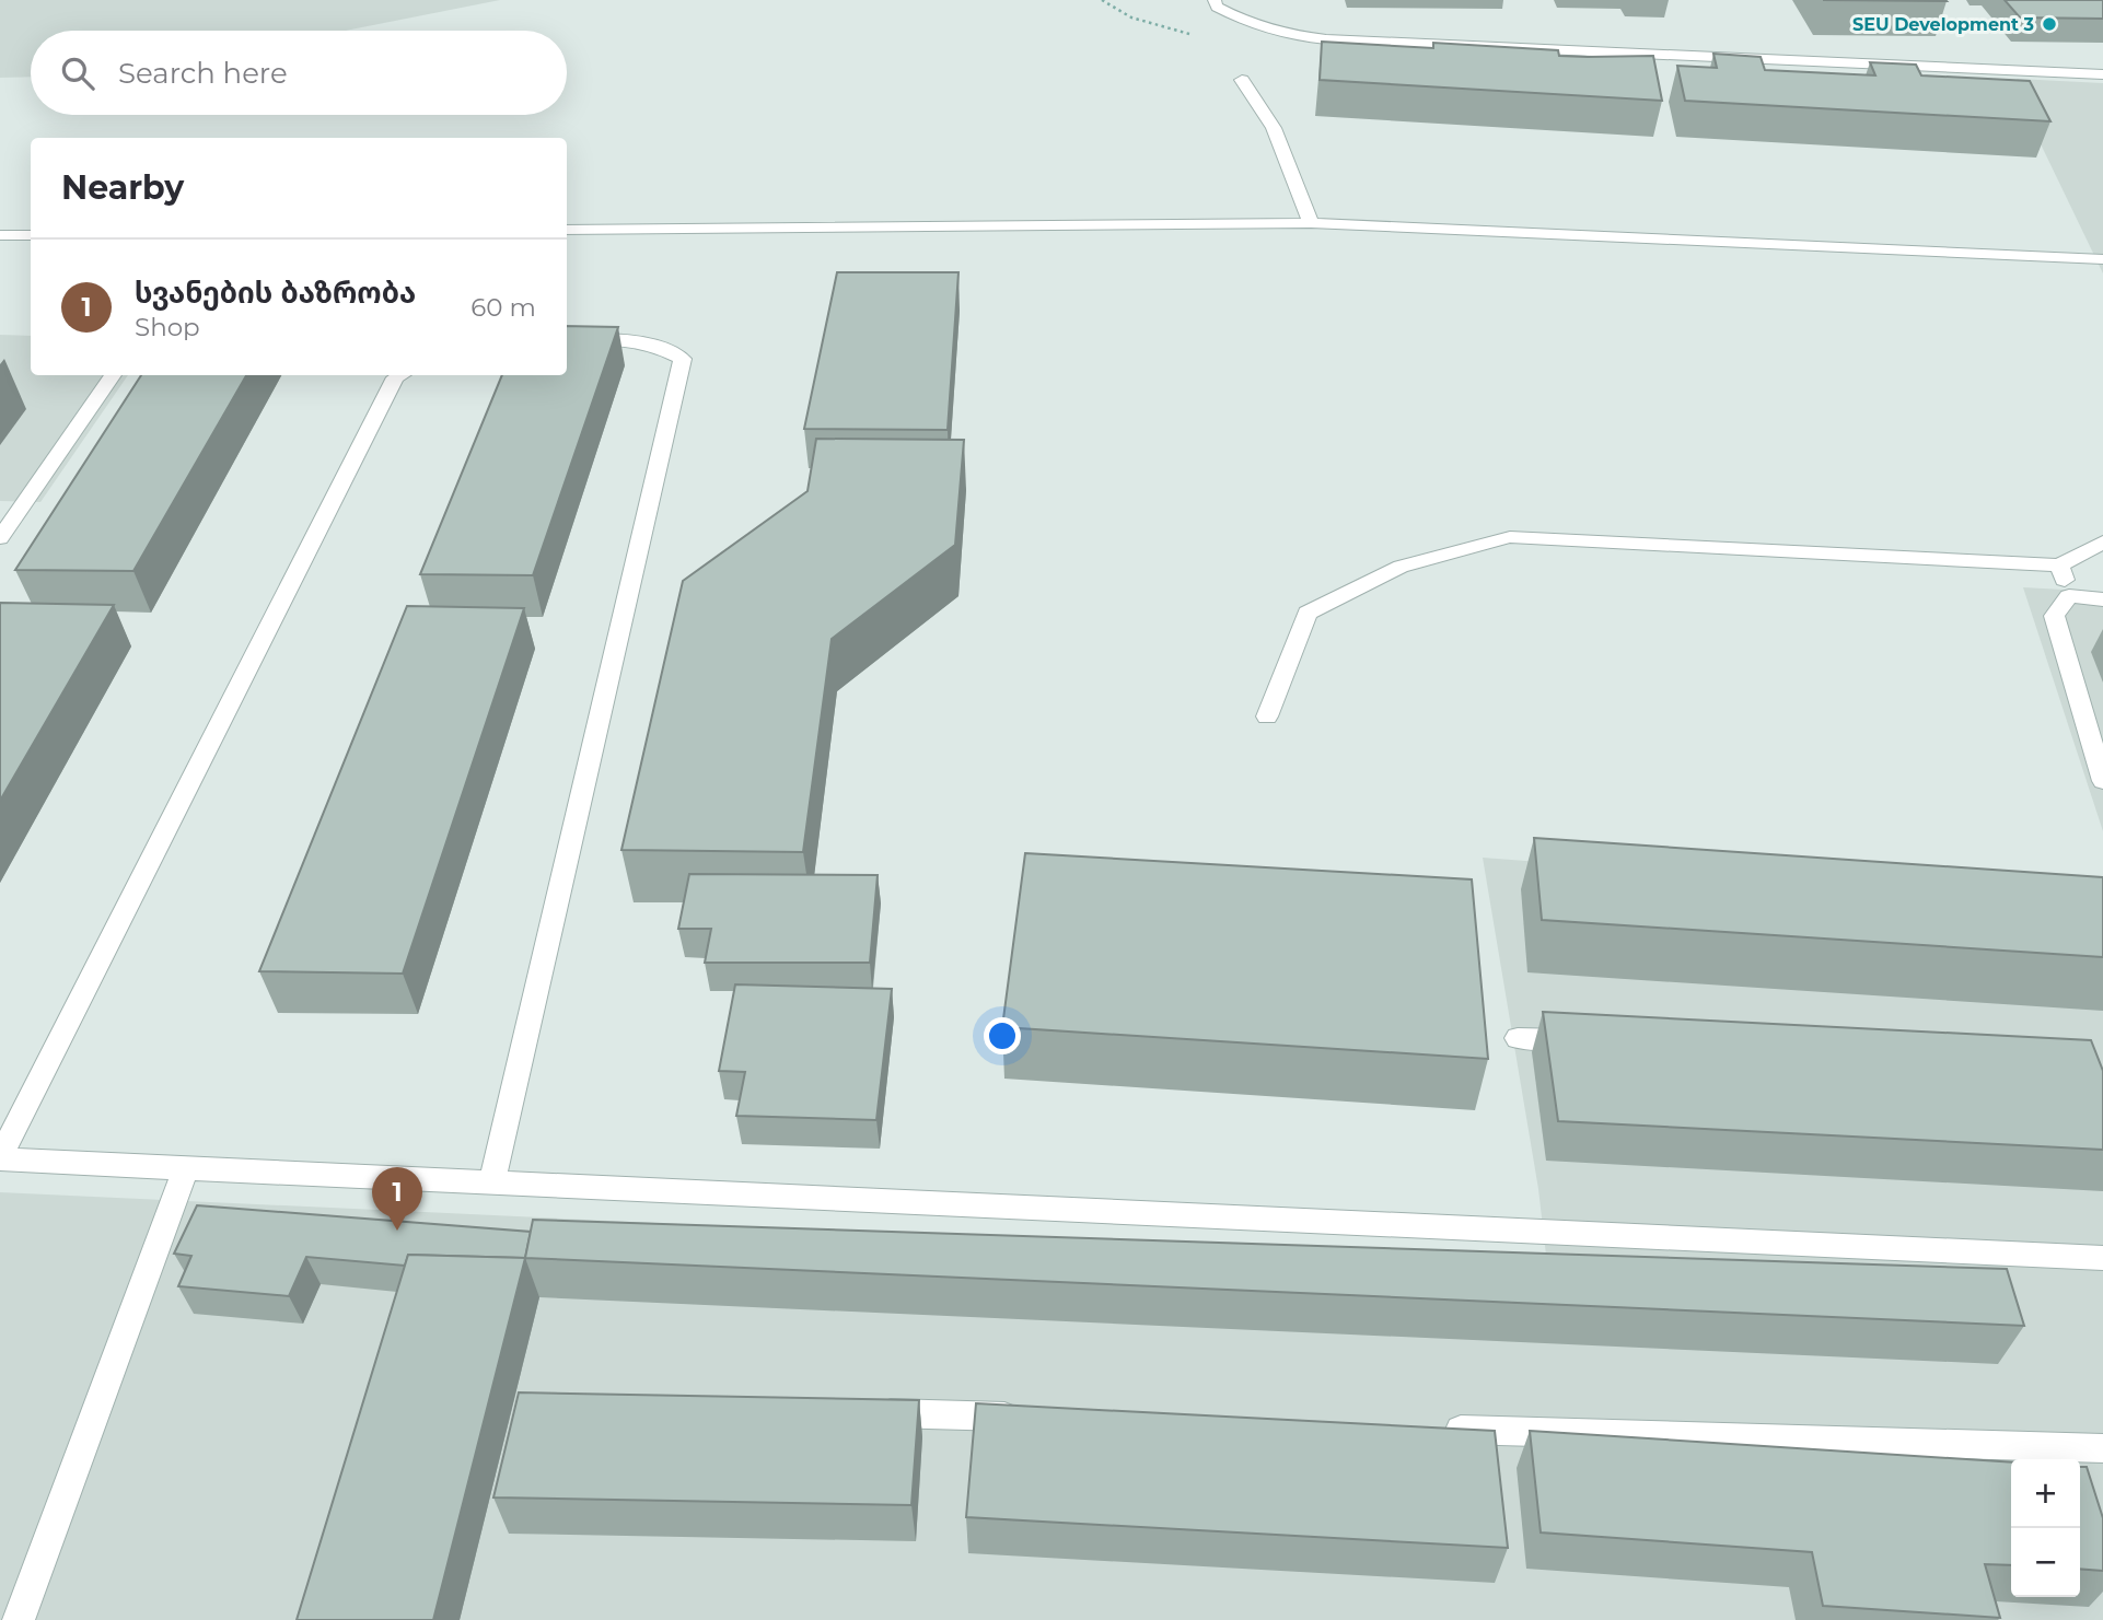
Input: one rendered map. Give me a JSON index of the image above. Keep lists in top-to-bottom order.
{
  "places": ["SEU Development 3"],
  "page": {
    "search": "Search here",
    "heading": "Nearby",
    "list": [
      {
        "mark": "1",
        "name": "სვანების ბაზრობა",
        "note": "Shop",
        "value": "60 m"
      }
    ],
    "pins": "1",
    "map_buttons": ["+", "−"]
  }
}
